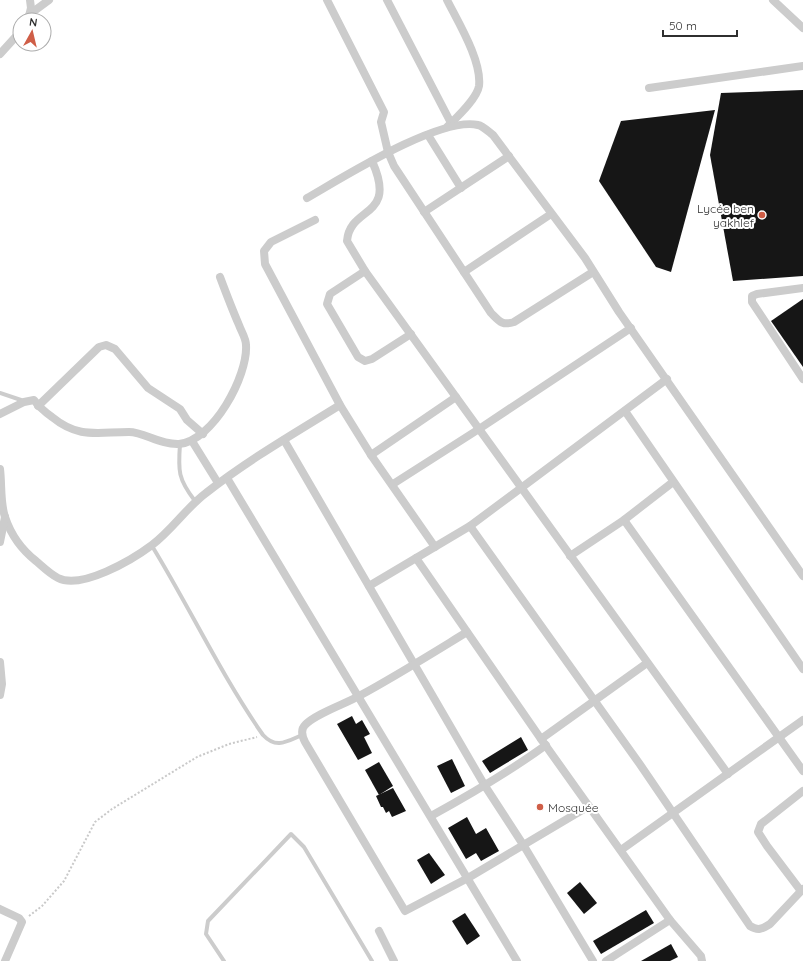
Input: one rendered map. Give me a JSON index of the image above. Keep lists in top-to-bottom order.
{
  "places": ["Lycée ben yakhlef", "Mosquée"],
  "scale_bar": "50 m",
  "north": "top"
}
